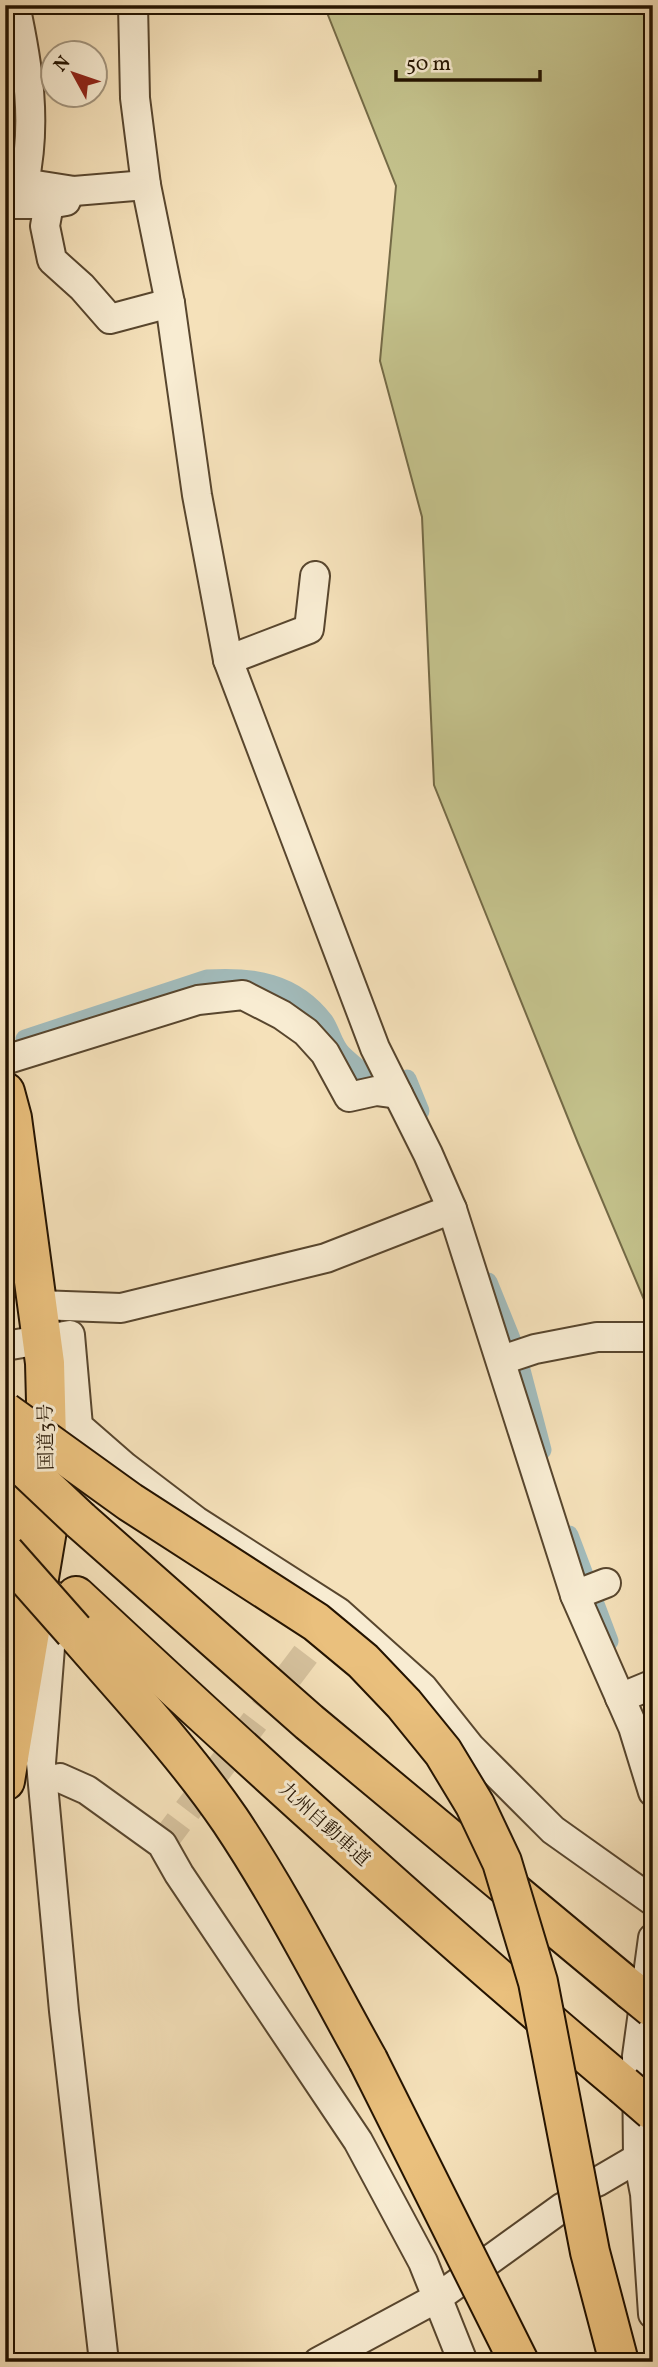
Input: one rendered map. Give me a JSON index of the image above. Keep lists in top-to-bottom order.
{
  "streets": {
    "highway": ["国道3号", "九州自動車道"]
  },
  "scale_bar": "50 m",
  "north": "top left"
}
